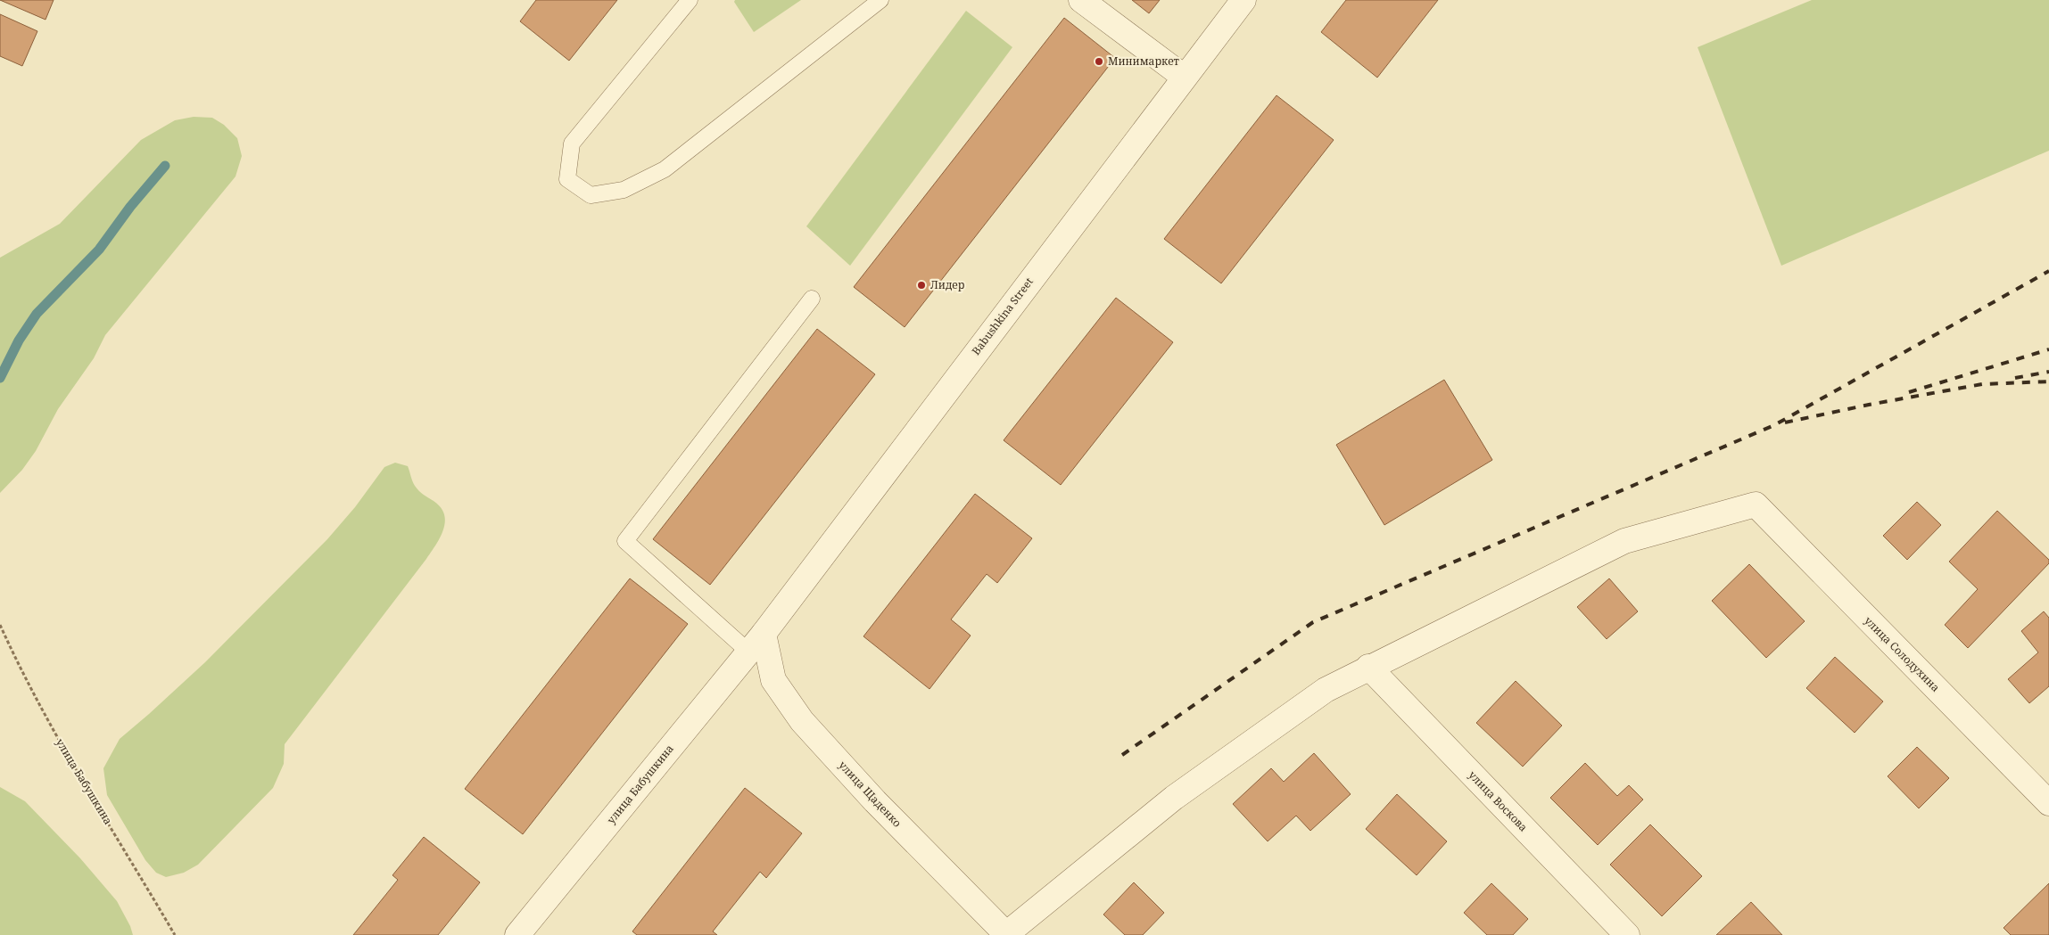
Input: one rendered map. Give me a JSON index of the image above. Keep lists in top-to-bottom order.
{
  "streets": {
    "street": [
      "Babushkina Street",
      "улица Солодухина",
      "улица Бабушкина",
      "улица Щаденко",
      "улица Воскова"
    ]
  },
  "crossings": [
    ["Babushkina Street", "улица Бабушкина"],
    ["Babushkina Street", "улица Щаденко"],
    ["улица Солодухина", "улица Воскова"],
    ["улица Бабушкина", "улица Щаденко"]
  ],
  "places": ["Минимаркет", "Лидер"]
}
